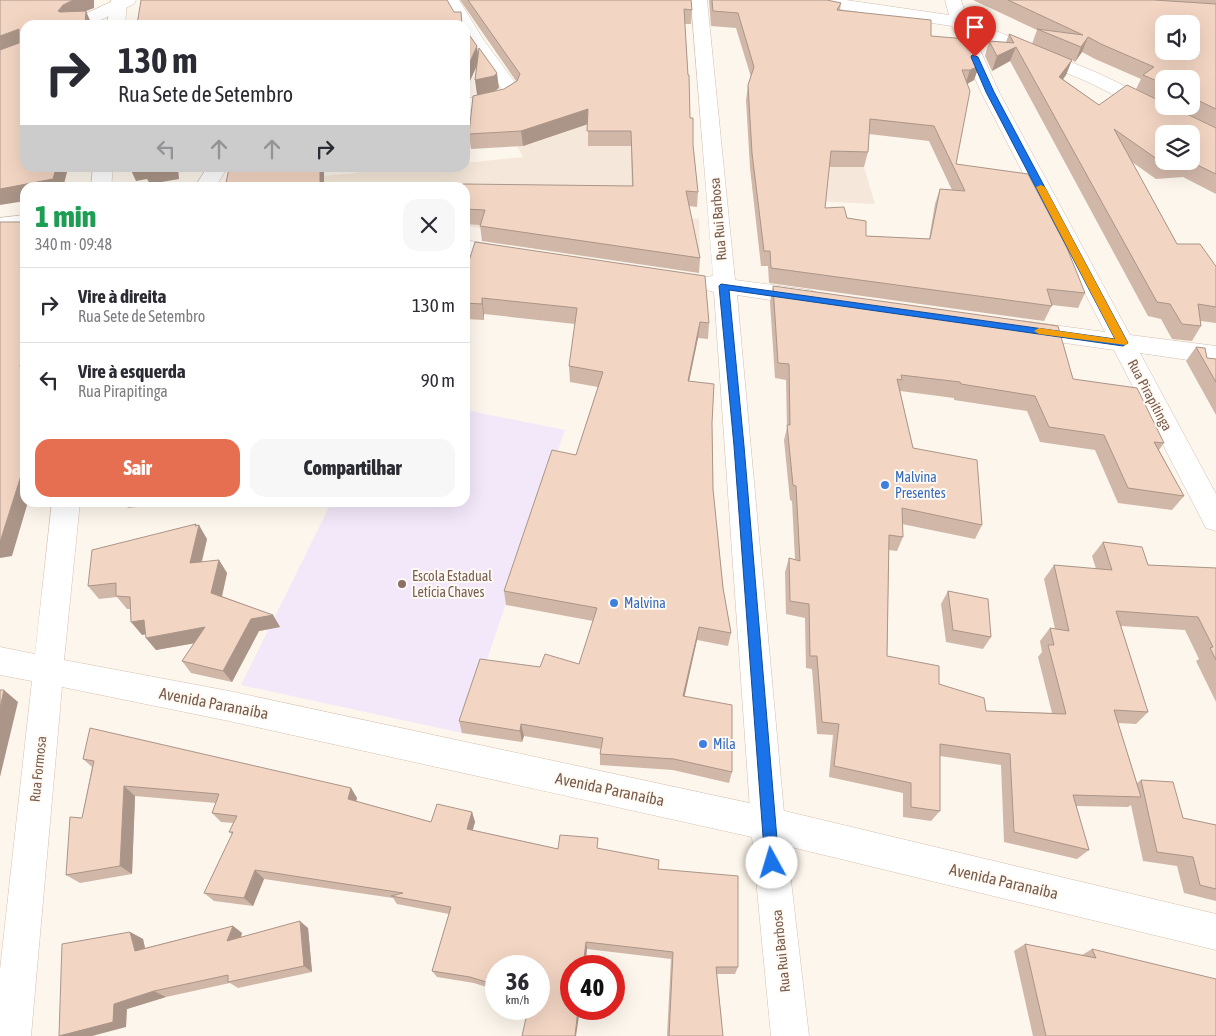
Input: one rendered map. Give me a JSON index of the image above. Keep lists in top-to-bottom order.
{
  "streets": {
    "street": [
      "Rua Rui Barbosa",
      "Rua Pirapitinga",
      "Avenida Paranaíba",
      "Rua Formosa"
    ]
  },
  "crossings": [
    ["Rua Rui Barbosa", "Avenida Paranaíba"],
    ["Avenida Paranaíba", "Rua Formosa"]
  ],
  "places": [
    "Malvina Presentes",
    "Escola Estadual Letícia Chaves",
    "Malvina",
    "Mila"
  ],
  "page": {
    "turn": ["130 m", "Rua Sete de Setembro"],
    "heading": ["1 min", "340 m · 09:48"],
    "list": [
      {
        "name": "Vire à direita",
        "note": "Rua Sete de Setembro",
        "value": "130 m"
      },
      {
        "name": "Vire à esquerda",
        "note": "Rua Pirapitinga",
        "value": "90 m"
      }
    ],
    "buttons": ["Sair", "Compartilhar"],
    "speed": "36 km/h",
    "limit": "40"
  }
}
